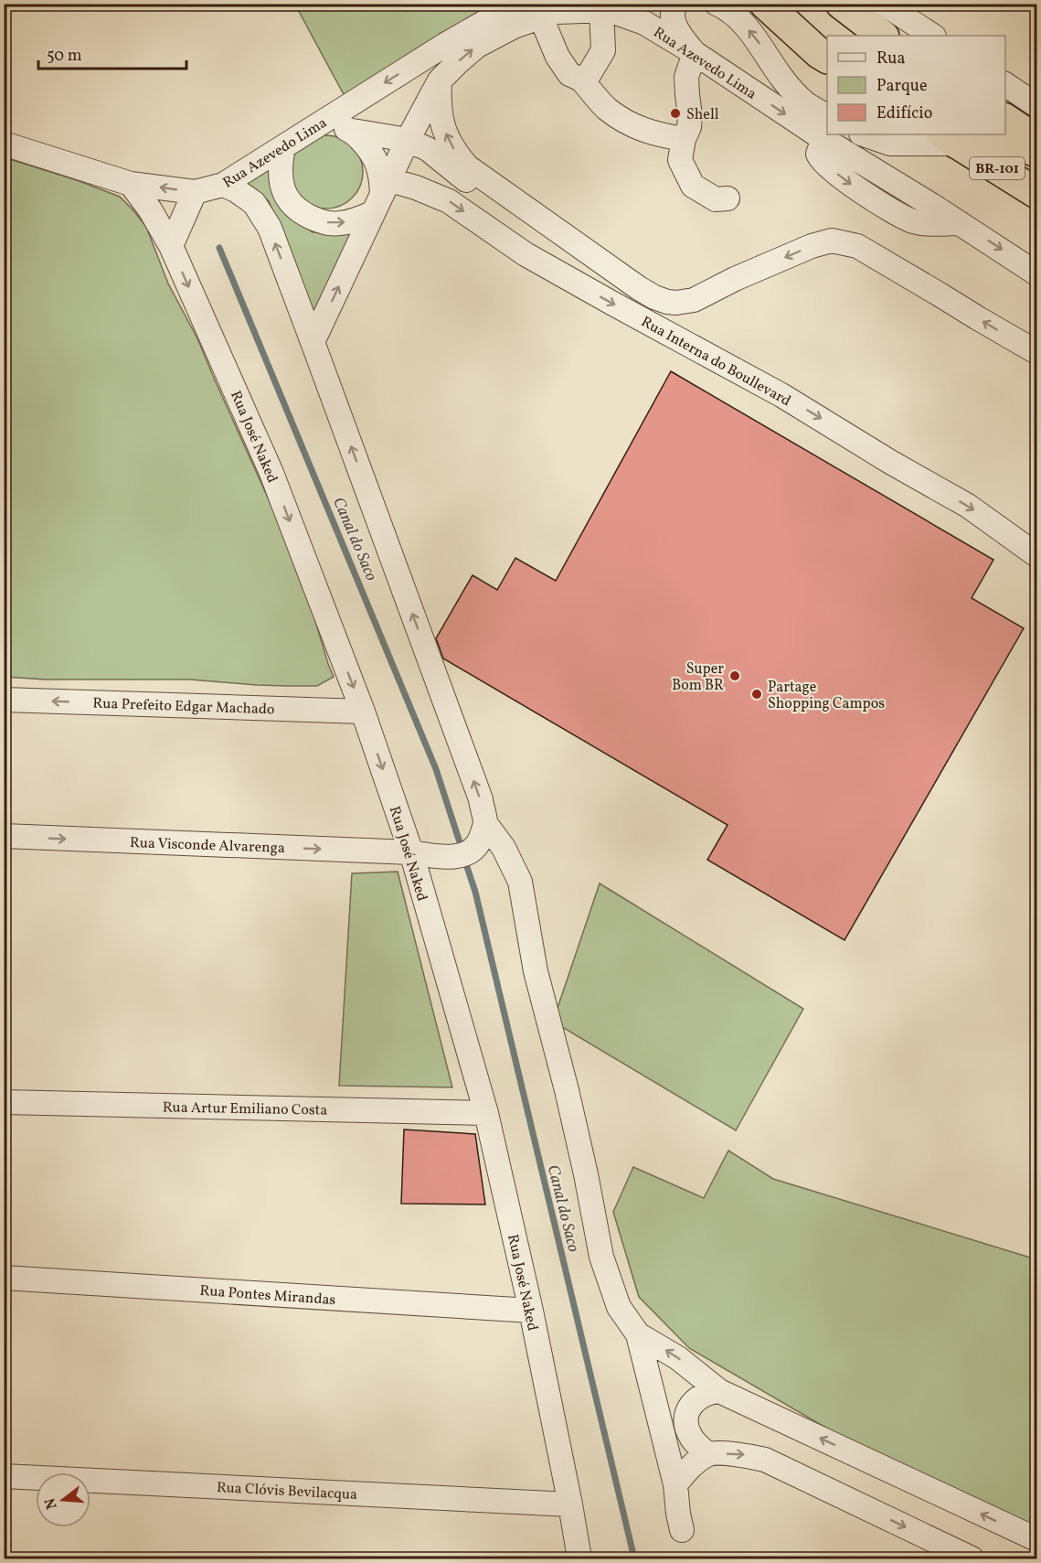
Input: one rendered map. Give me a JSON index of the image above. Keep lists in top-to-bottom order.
{
  "streets": {
    "highway": ["BR-101"],
    "street": [
      "Rua Azevedo Lima",
      "Rua Interna do Boullevard",
      "Rua José Naked",
      "Rua Prefeito Edgar Machado",
      "Rua Visconde Alvarenga",
      "Rua Artur Emiliano Costa",
      "Rua Pontes Mirandas",
      "Rua Clóvis Bevilacqua"
    ]
  },
  "crossings": [
    ["Rua Azevedo Lima", "Rua Interna do Boullevard"],
    ["Rua Azevedo Lima", "Rua José Naked"],
    ["Rua José Naked", "Rua Prefeito Edgar Machado"],
    ["Rua José Naked", "Rua Visconde Alvarenga"],
    ["Rua José Naked", "Rua Artur Emiliano Costa"],
    ["Rua José Naked", "Rua Pontes Mirandas"],
    ["Rua José Naked", "Rua Clóvis Bevilacqua"]
  ],
  "one_way": ["Rua Prefeito Edgar Machado", "Rua Visconde Alvarenga"],
  "water": ["Canal do Saco"],
  "places": ["Shell", "Super Bom BR", "Partage Shopping Campos"],
  "legend": ["Rua", "Parque", "Edifício"],
  "scale_bar": "50 m",
  "north": "left"
}
